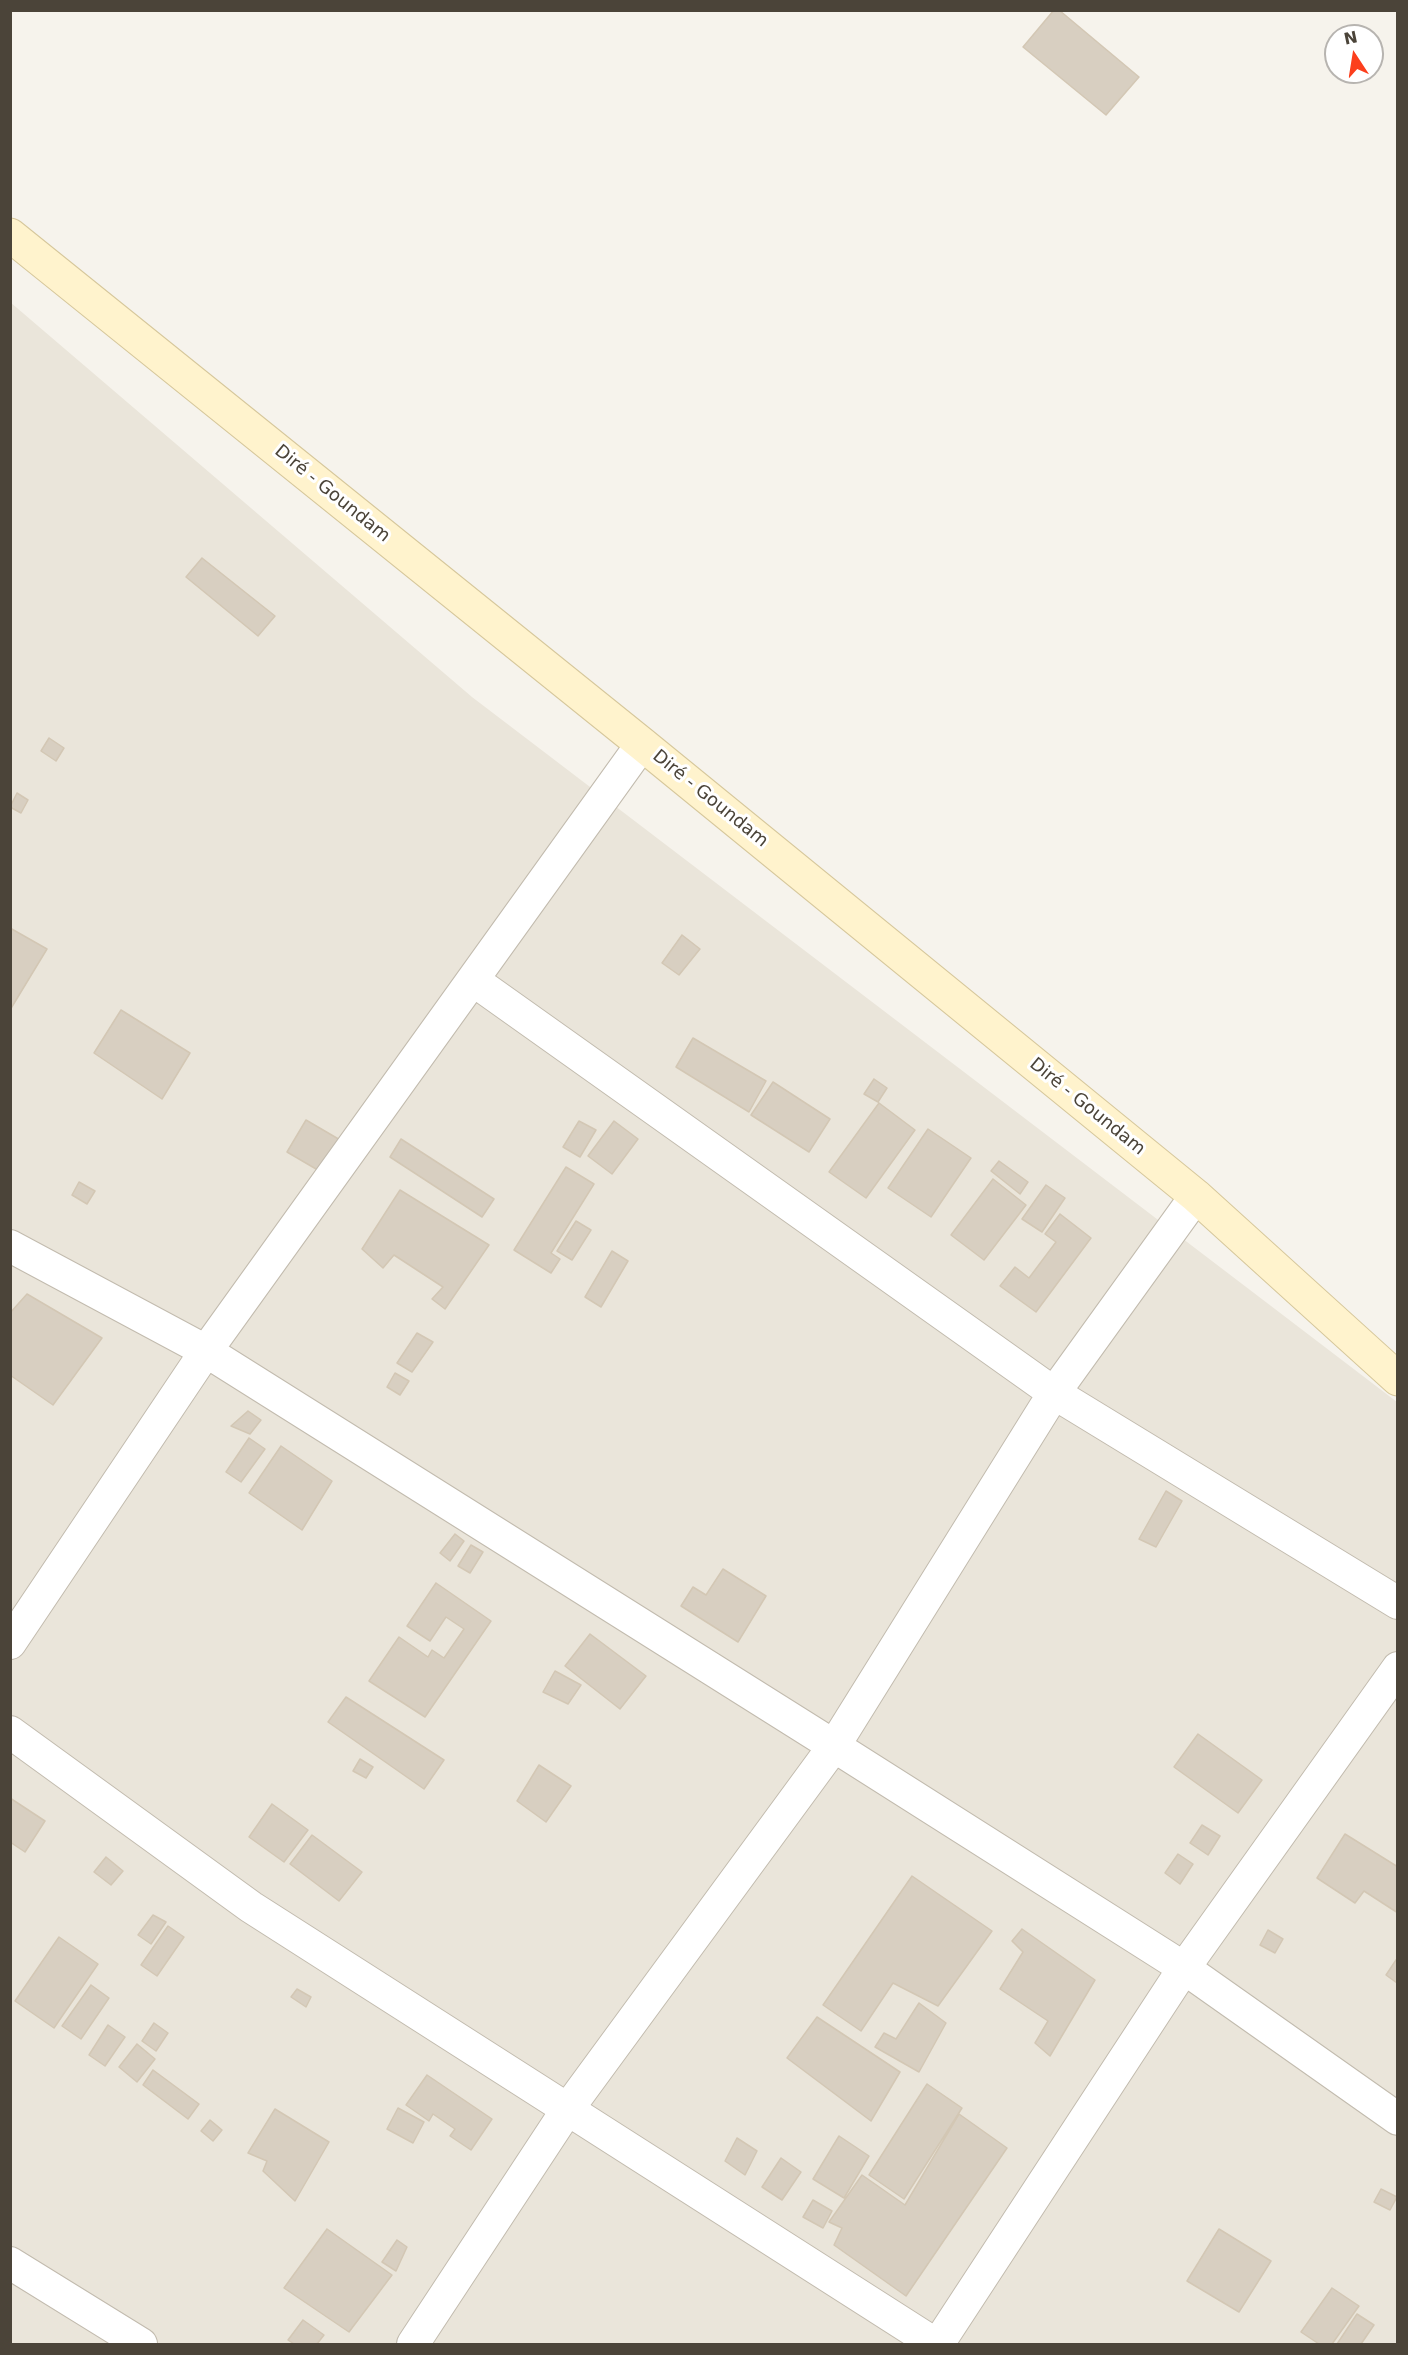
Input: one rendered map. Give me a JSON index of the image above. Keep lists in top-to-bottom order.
{
  "streets": {
    "main road": ["Diré - Goundam"]
  },
  "north": "top"
}
